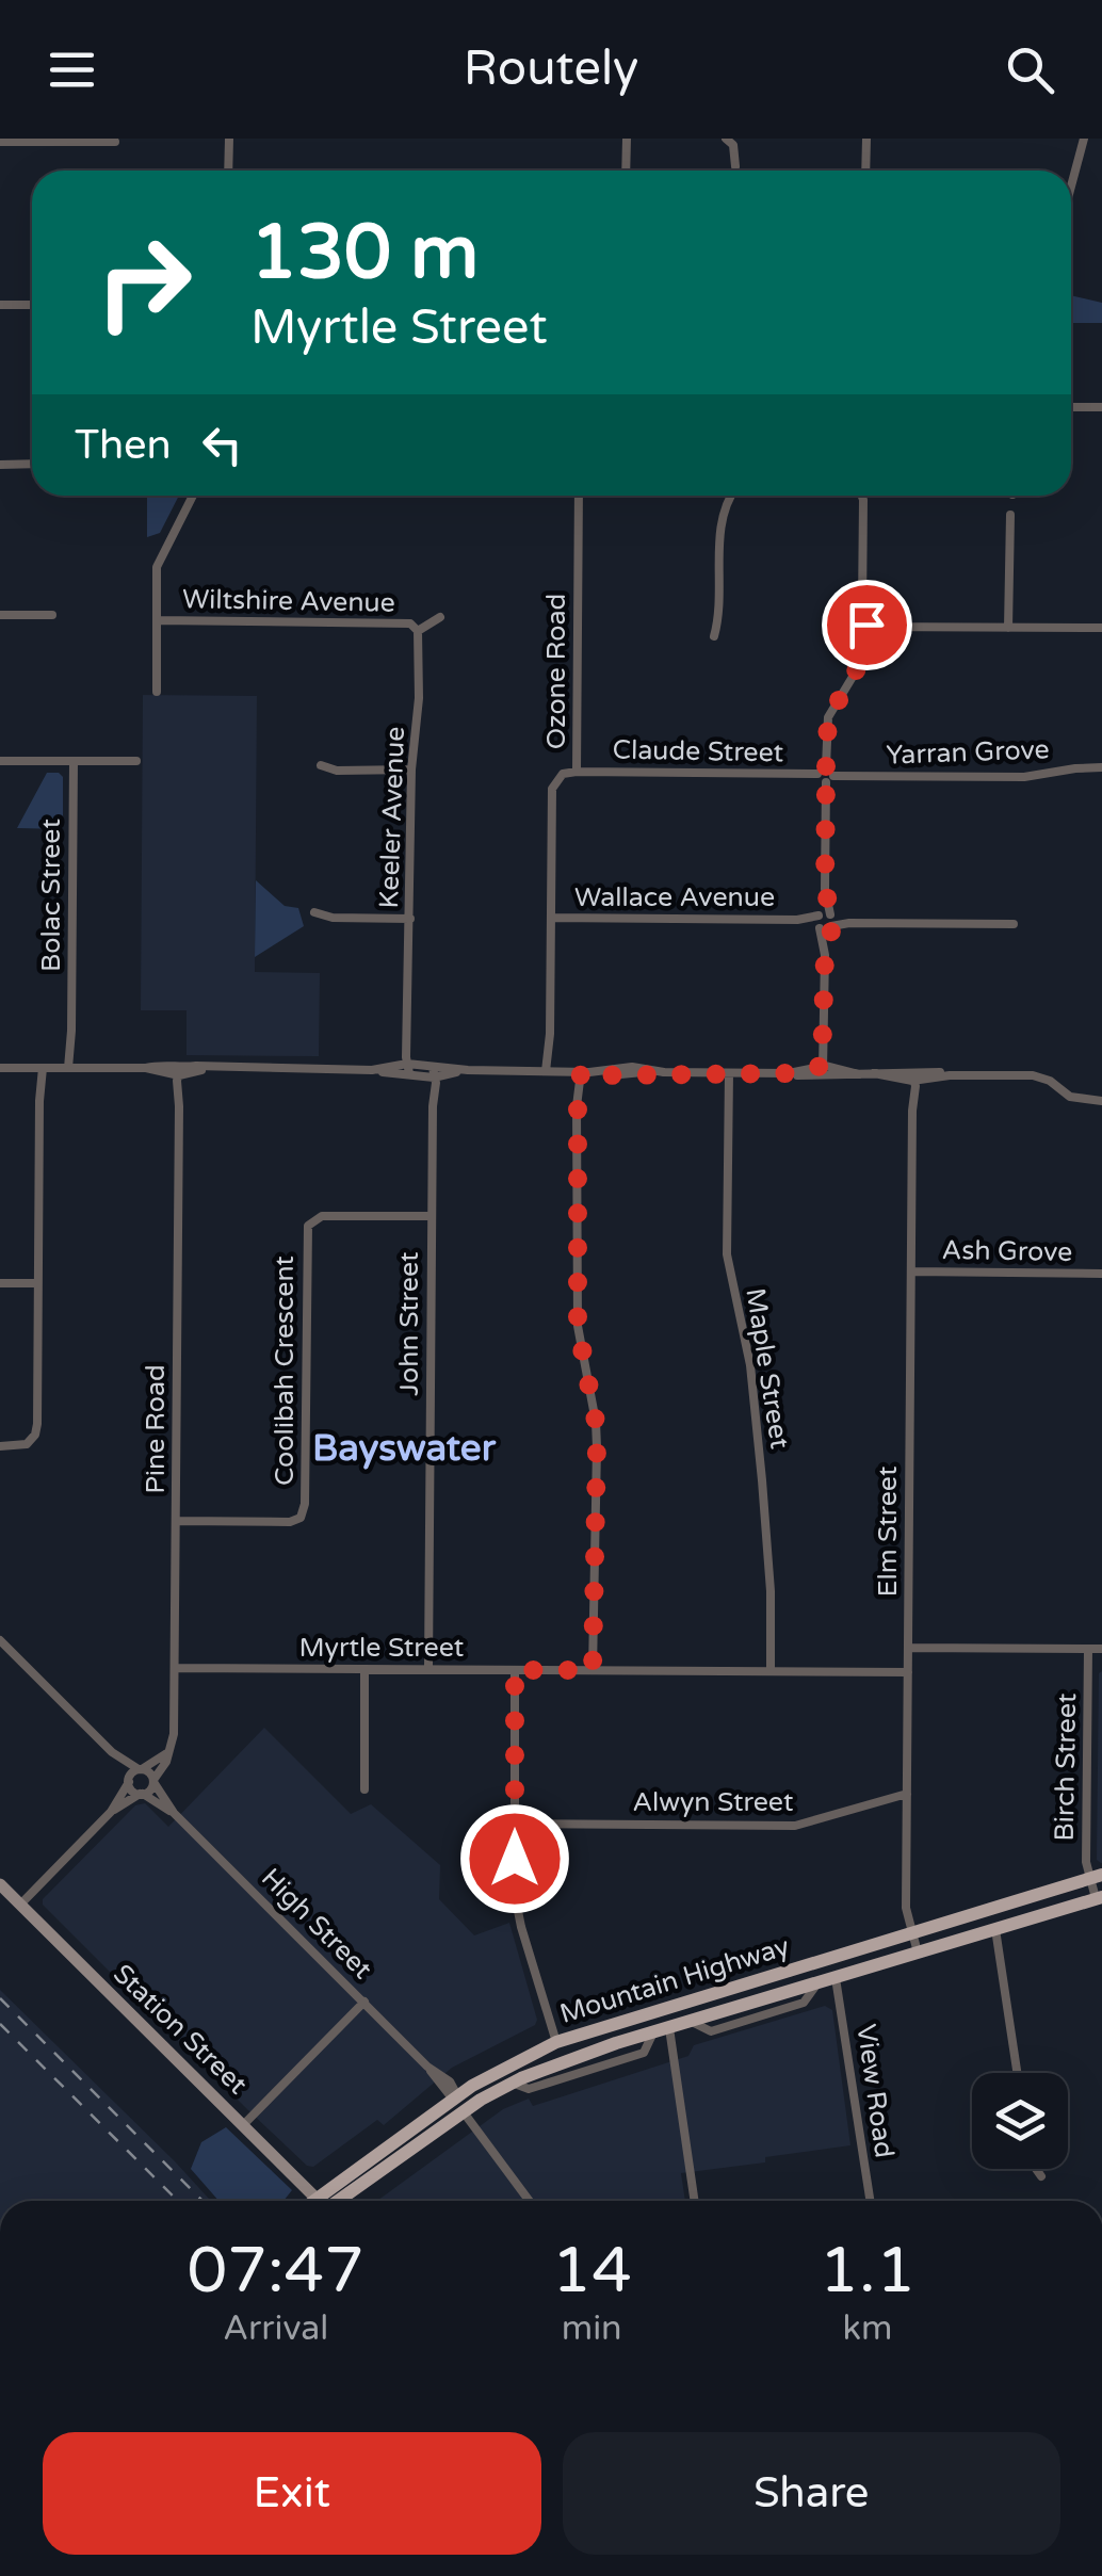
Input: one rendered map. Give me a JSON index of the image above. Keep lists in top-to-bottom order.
{
  "streets": {
    "main road": ["Mountain Highway", "Station Street"],
    "street": [
      "Wiltshire Avenue",
      "Ozone Road",
      "Claude Street",
      "Yarran Grove",
      "Keeler Avenue",
      "Bolac Street",
      "Wallace Avenue",
      "Ash Grove",
      "John Street",
      "Maple Street",
      "Coolibah Crescent",
      "Pine Road",
      "Elm Street",
      "Myrtle Street",
      "Birch Street",
      "Alwyn Street",
      "High Street",
      "View Road"
    ]
  },
  "crossings": [
    ["Wiltshire Avenue", "Keeler Avenue"],
    ["Ozone Road", "Claude Street"],
    ["Ozone Road", "Wallace Avenue"],
    ["Ash Grove", "Elm Street"],
    ["John Street", "Coolibah Crescent"],
    ["John Street", "Myrtle Street"],
    ["Maple Street", "Myrtle Street"],
    ["Coolibah Crescent", "Pine Road"],
    ["Pine Road", "Myrtle Street"],
    ["Pine Road", "High Street"],
    ["Elm Street", "Myrtle Street"],
    ["Elm Street", "Alwyn Street"],
    ["Elm Street", "Mountain Highway"],
    ["Birch Street", "Mountain Highway"],
    ["High Street", "Mountain Highway"],
    ["Mountain Highway", "View Road"]
  ],
  "districts": ["Bayswater"],
  "page": {
    "header": "Routely",
    "turn": ["130 m", "Myrtle Street"],
    "then": "Then",
    "eta": [
      "07:47",
      "Arrival",
      "14",
      "min",
      "1.1",
      "km"
    ],
    "buttons": ["Exit", "Share"]
  }
}
